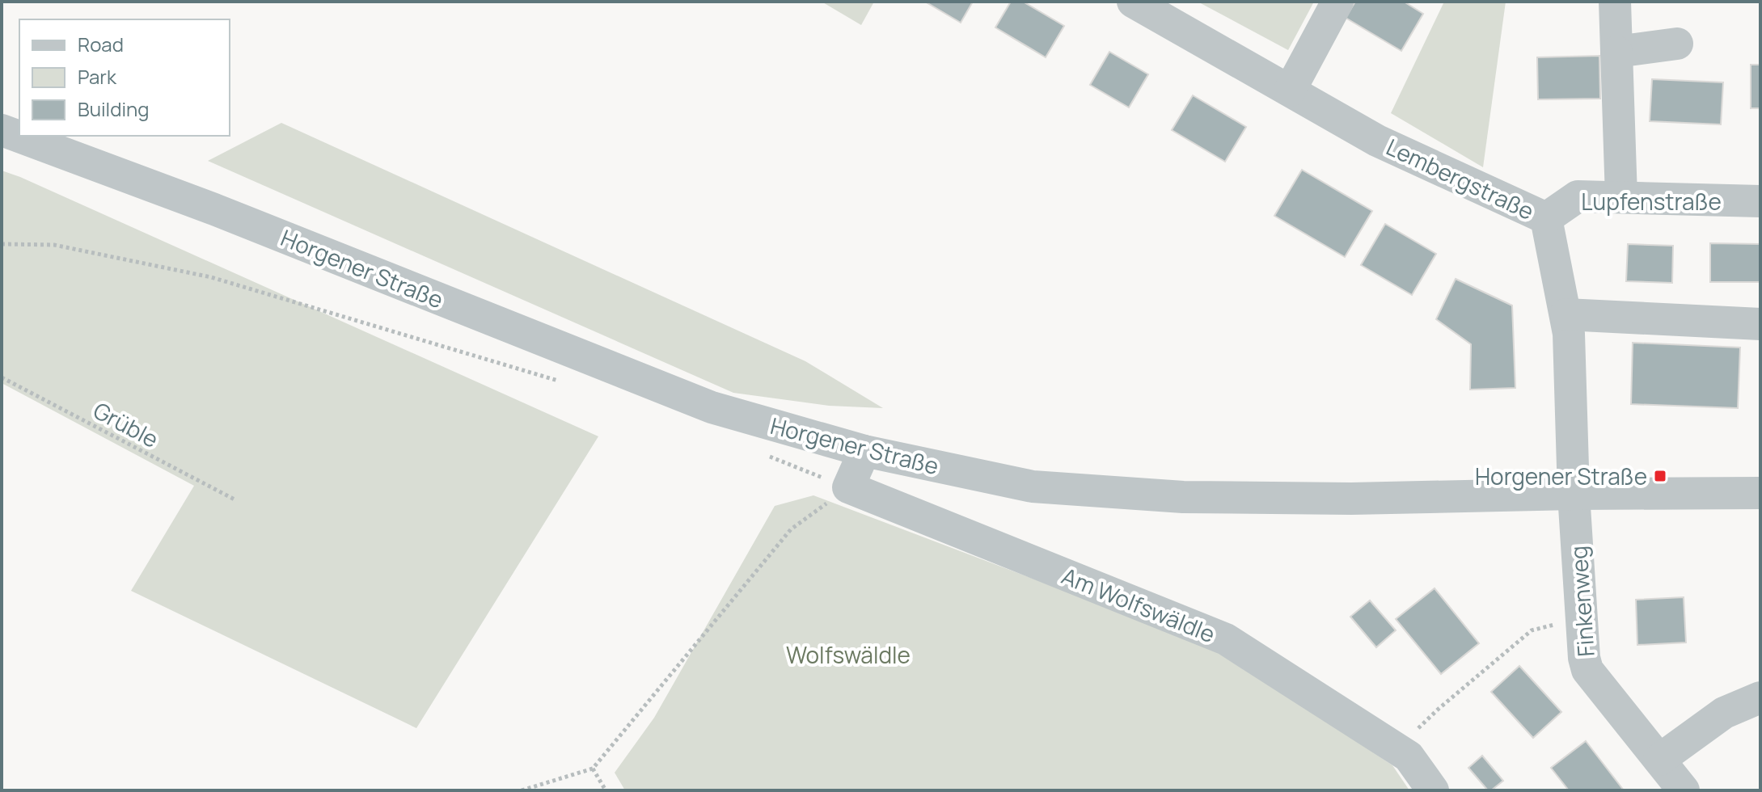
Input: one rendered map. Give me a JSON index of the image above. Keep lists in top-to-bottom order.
{
  "streets": {
    "street": [
      "Lembergstraße",
      "Lupfenstraße",
      "Horgener Straße",
      "Finkenweg",
      "Am Wolfswäldle"
    ],
    "path": ["Grüble"]
  },
  "crossings": [
    ["Lembergstraße", "Lupfenstraße"],
    ["Lembergstraße", "Horgener Straße"],
    ["Lembergstraße", "Finkenweg"],
    ["Horgener Straße", "Finkenweg"]
  ],
  "parks": ["Wolfswäldle"],
  "places": {
    "transit": ["Horgener Straße"]
  },
  "legend": ["Road", "Park", "Building"]
}
